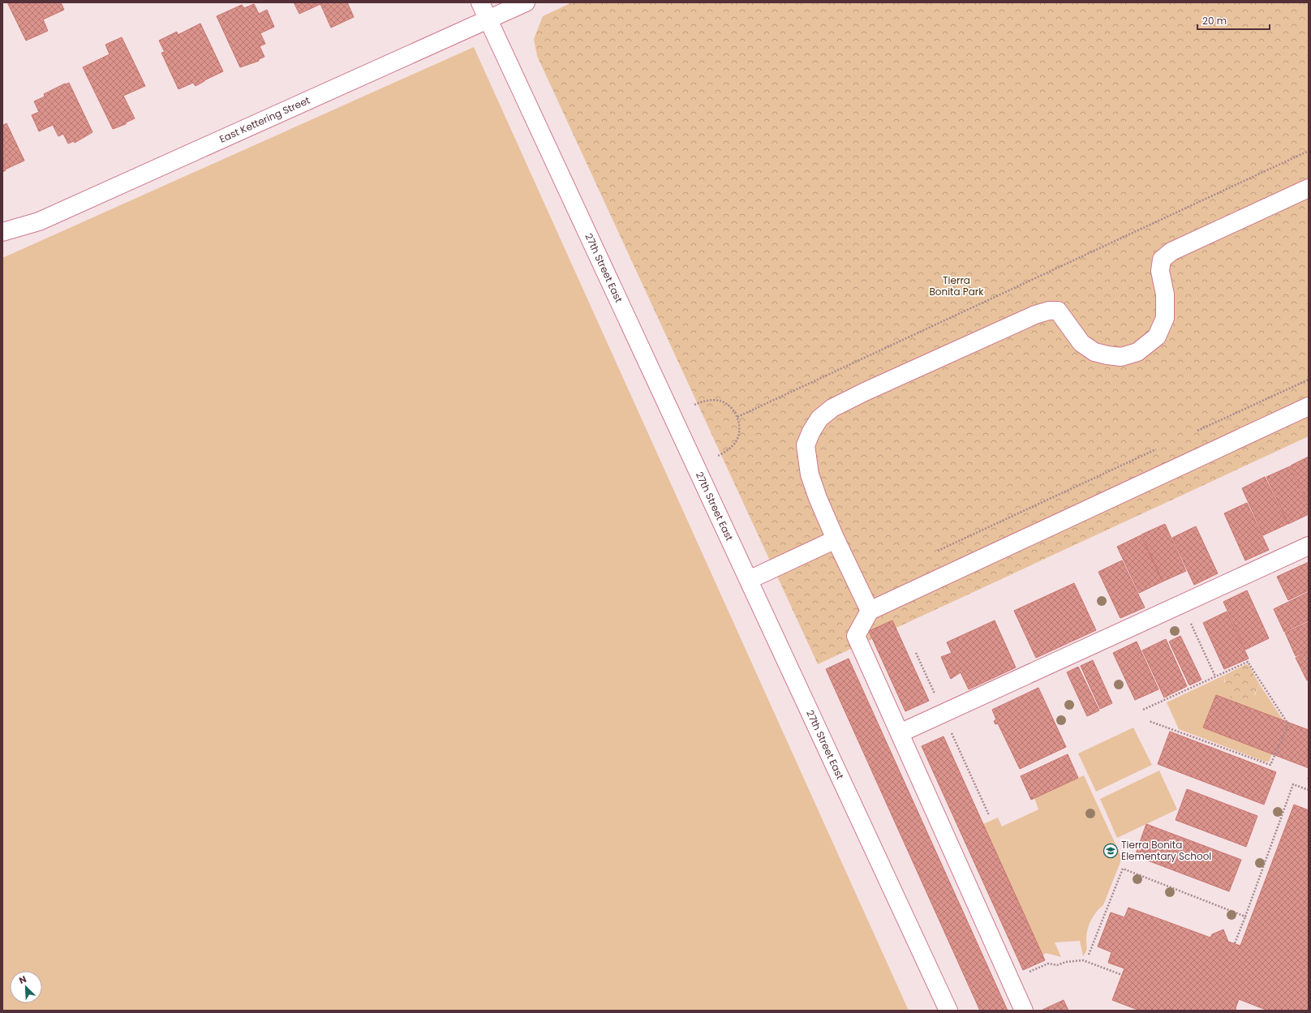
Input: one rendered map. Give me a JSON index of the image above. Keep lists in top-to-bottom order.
{
  "streets": {
    "street": ["East Kettering Street", "27th Street East"]
  },
  "crossings": [
    ["East Kettering Street", "27th Street East"]
  ],
  "parks": ["Tierra Bonita Park"],
  "places": {
    "school or university": ["Tierra Bonita Elementary School"]
  },
  "scale_bar": "20 m",
  "north": "top left"
}
